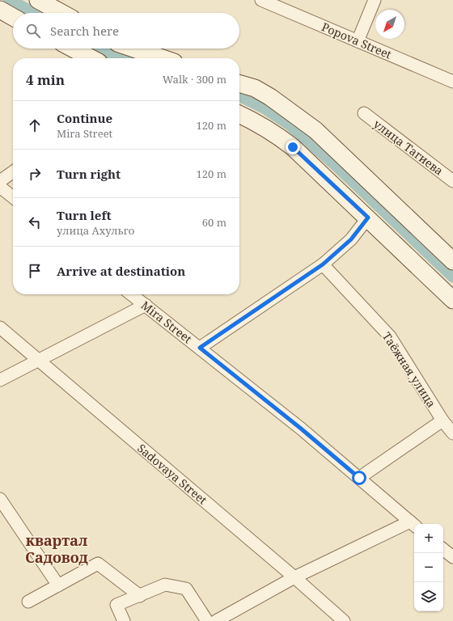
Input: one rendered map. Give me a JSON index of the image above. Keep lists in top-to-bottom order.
{
  "streets": {
    "street": [
      "Popova Street",
      "улица Тагиева",
      "Mira Street",
      "Таёжная улица",
      "Sadovaya Street"
    ]
  },
  "districts": ["квартал Садовод"],
  "north": "bottom left",
  "page": {
    "search": "Search here",
    "heading": ["4 min", "Walk · 300 m"],
    "list": [
      ["Continue", "Mira Street", "120 m"],
      ["Turn right", "120 m"],
      ["Turn left", "улица Ахульго", "60 m"],
      "Arrive at destination"
    ],
    "map_buttons": ["+", "−"]
  }
}
